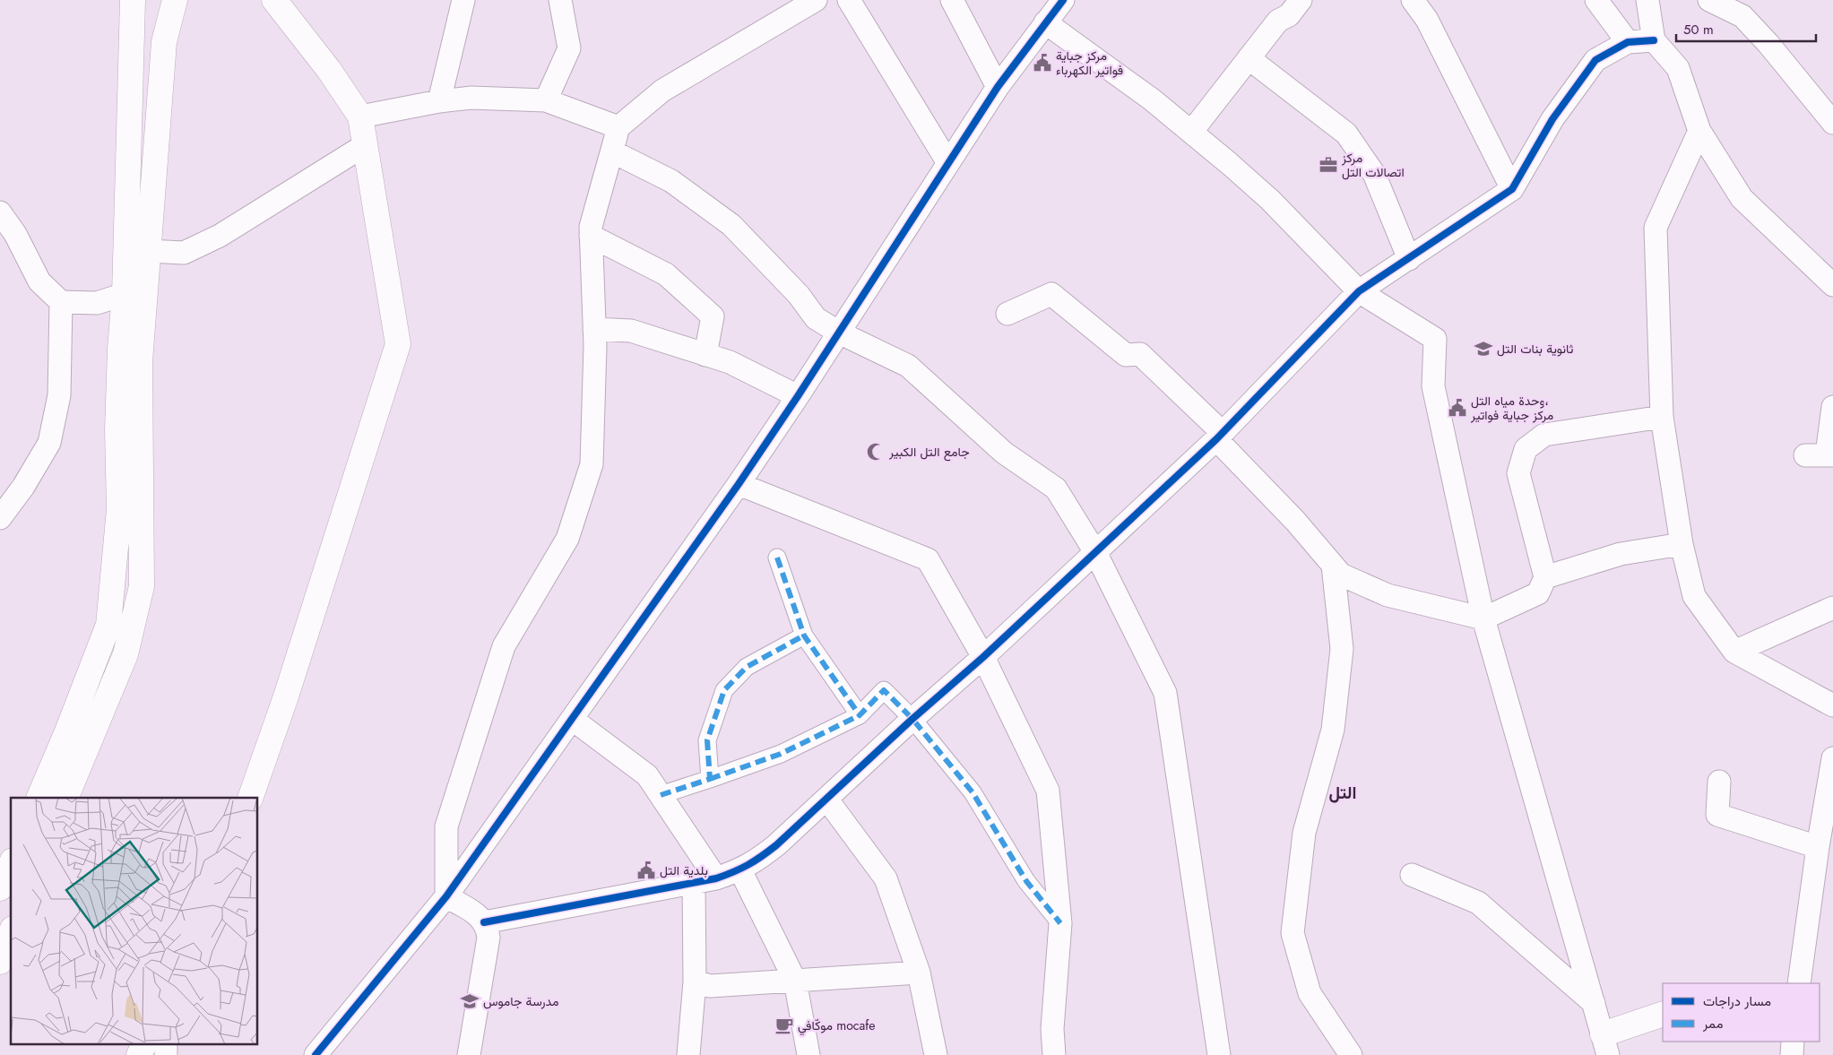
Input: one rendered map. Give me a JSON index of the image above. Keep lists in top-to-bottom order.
{
  "districts": ["التل"],
  "places": {
    "public building": ["مركز جباية فواتير الكهرباء", "وحدة مياه التل، مركز جباية فواتير", "بلدية التل"],
    "office": ["مركز اتصالات التل"],
    "school or university": ["ثانوية بنات التل", "مدرسة جاموس"],
    "mosque": ["جامع التل الكبير"],
    "cafe": ["موكّافي mocafe"]
  },
  "legend": ["مسار دراجات", "ممر"],
  "scale_bar": "50 m"
}
